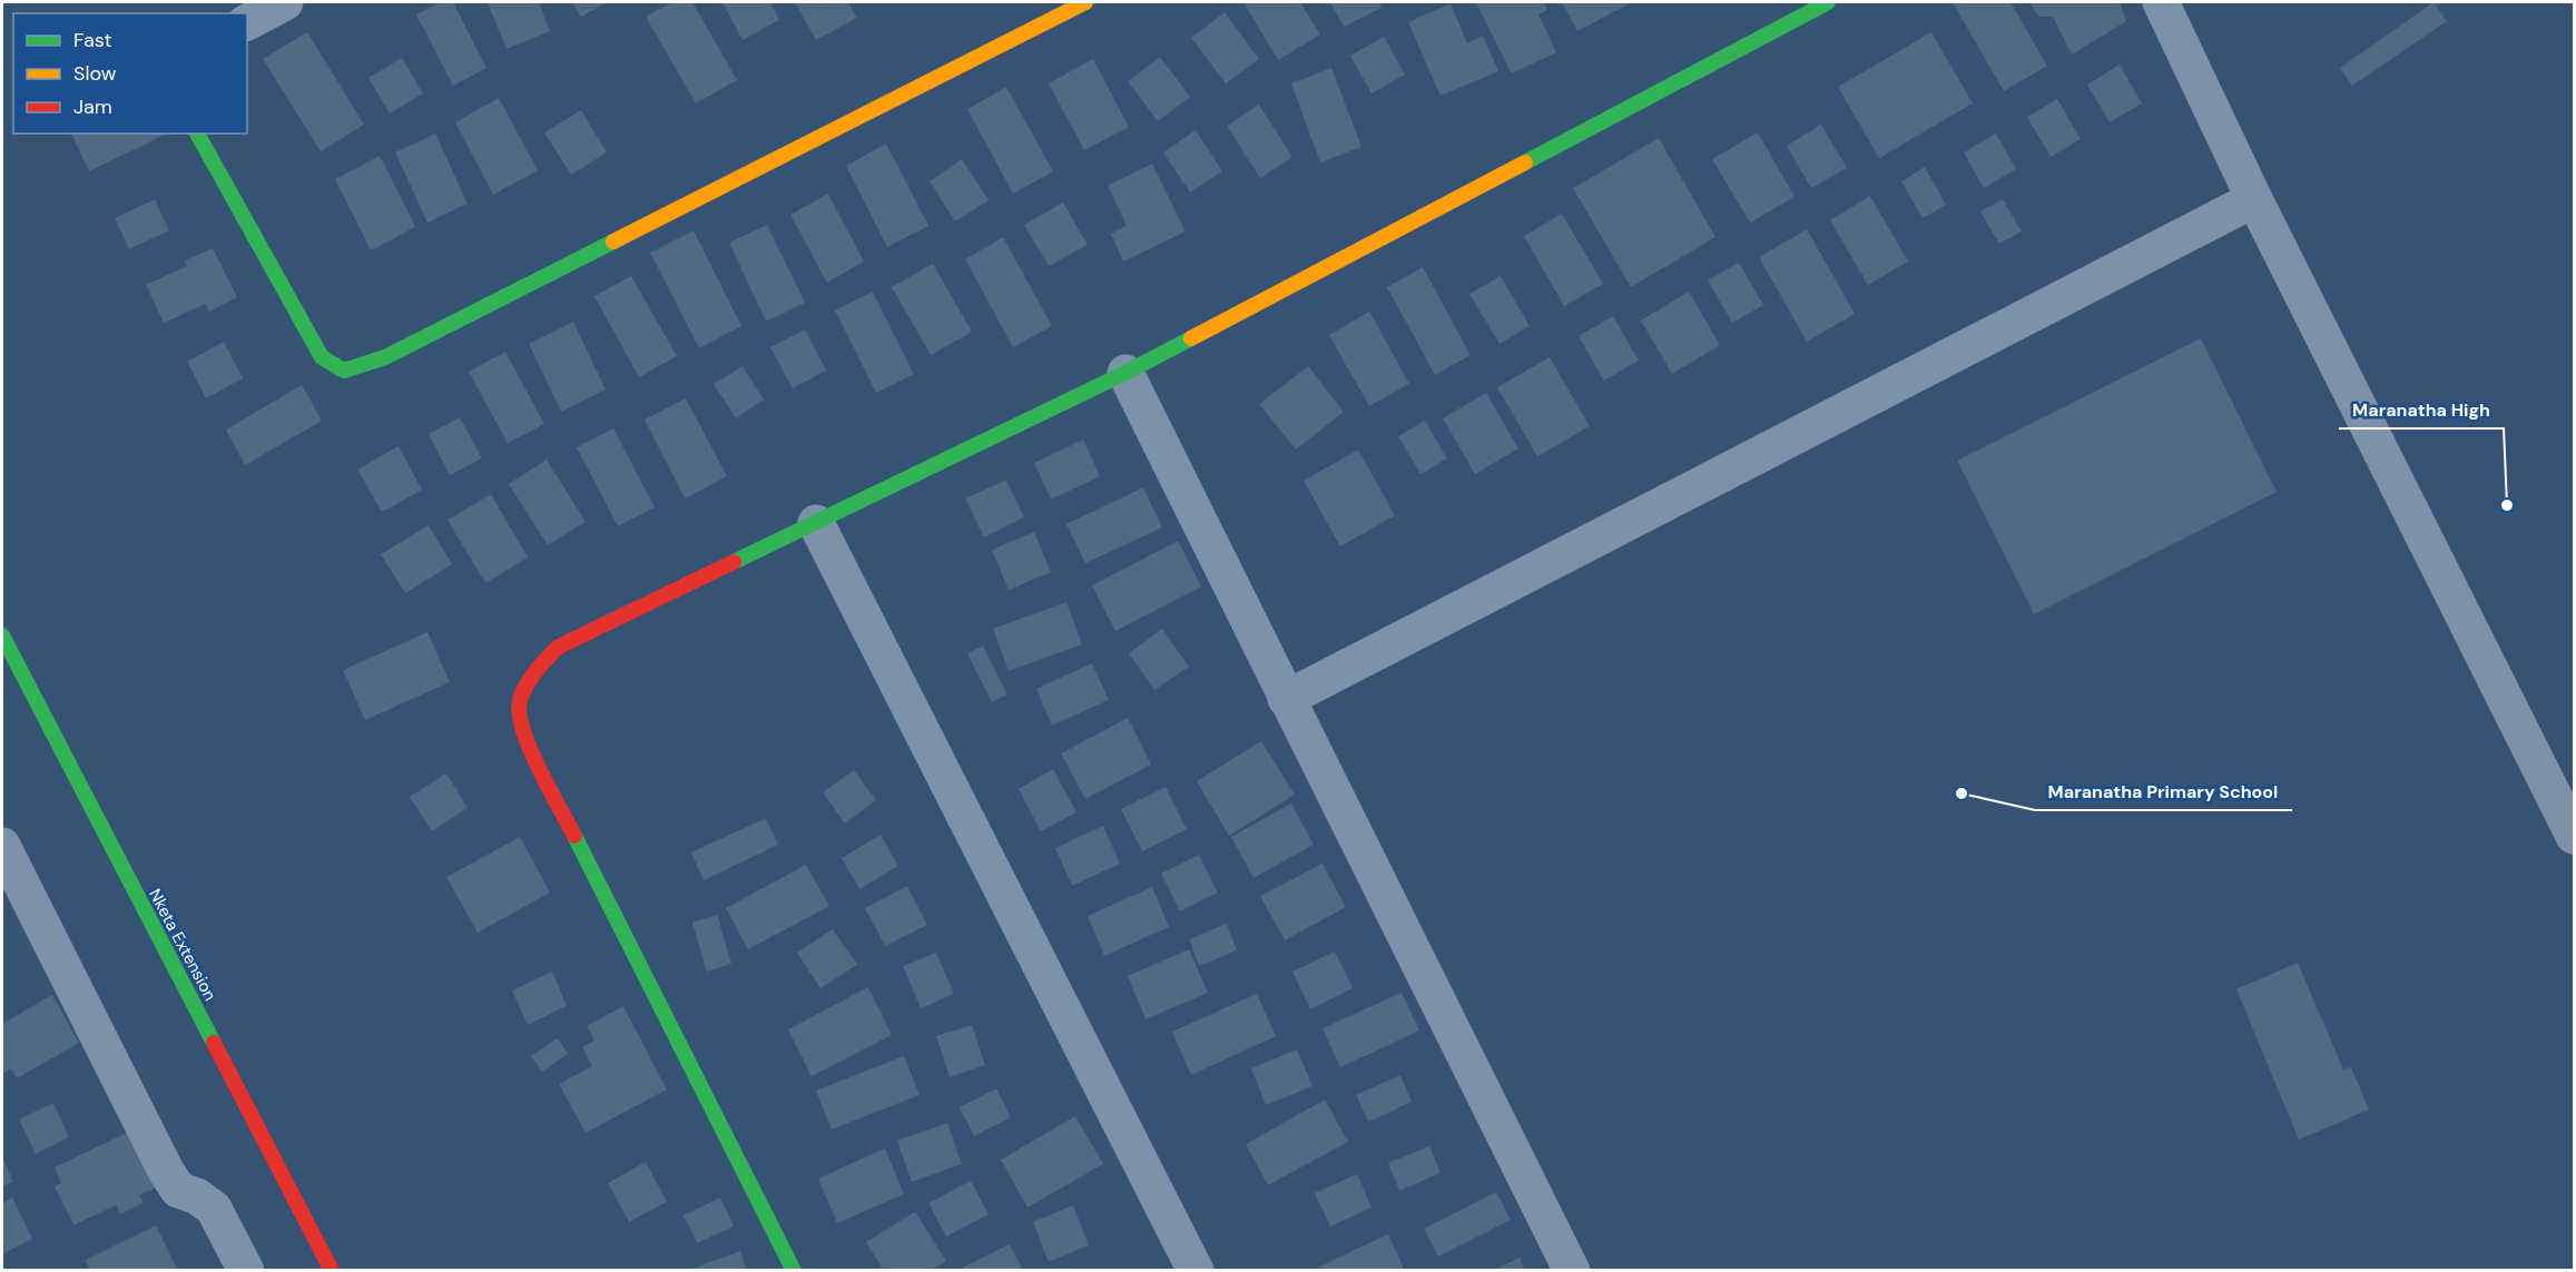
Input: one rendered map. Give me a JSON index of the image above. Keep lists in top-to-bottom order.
{
  "streets": {
    "street": ["Nketa Extension"]
  },
  "places": ["Maranatha High", "Maranatha Primary School"],
  "legend": ["Fast", "Slow", "Jam"]
}
